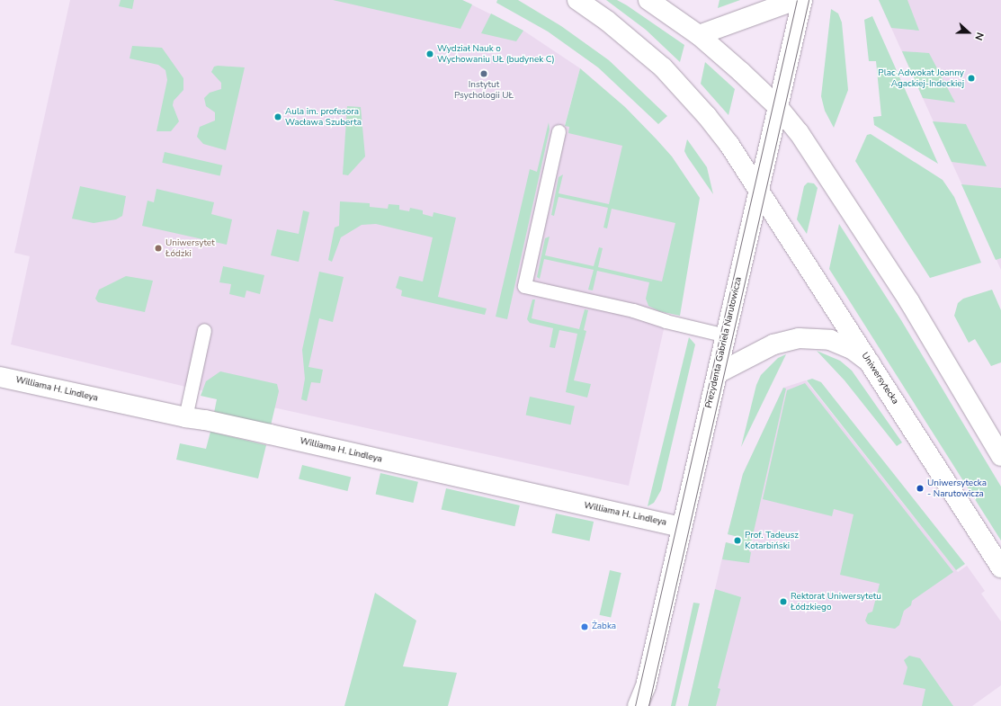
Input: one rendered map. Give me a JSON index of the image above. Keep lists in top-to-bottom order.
{
  "streets": {
    "street": ["Prezydenta Gabriela Narutowicza", "Uniwersytecka", "Williama H. Lindleya"]
  },
  "crossings": [
    ["Prezydenta Gabriela Narutowicza", "Uniwersytecka"],
    ["Prezydenta Gabriela Narutowicza", "Williama H. Lindleya"]
  ],
  "places": [
    "Wydział Nauk o Wychowaniu UŁ (budynek C)",
    "Instytut Psychologii UŁ",
    "Plac Adwokat Joanny Agackiej-Indeckiej",
    "Aula im. profesora Wacława Szuberta",
    "Uniwersytet Łódzki",
    "Uniwersytecka - Narutowicza",
    "Prof. Tadeusz Kotarbiński",
    "Rektorat Uniwersytetu Łódzkiego",
    "Żabka"
  ],
  "north": "right"
}
